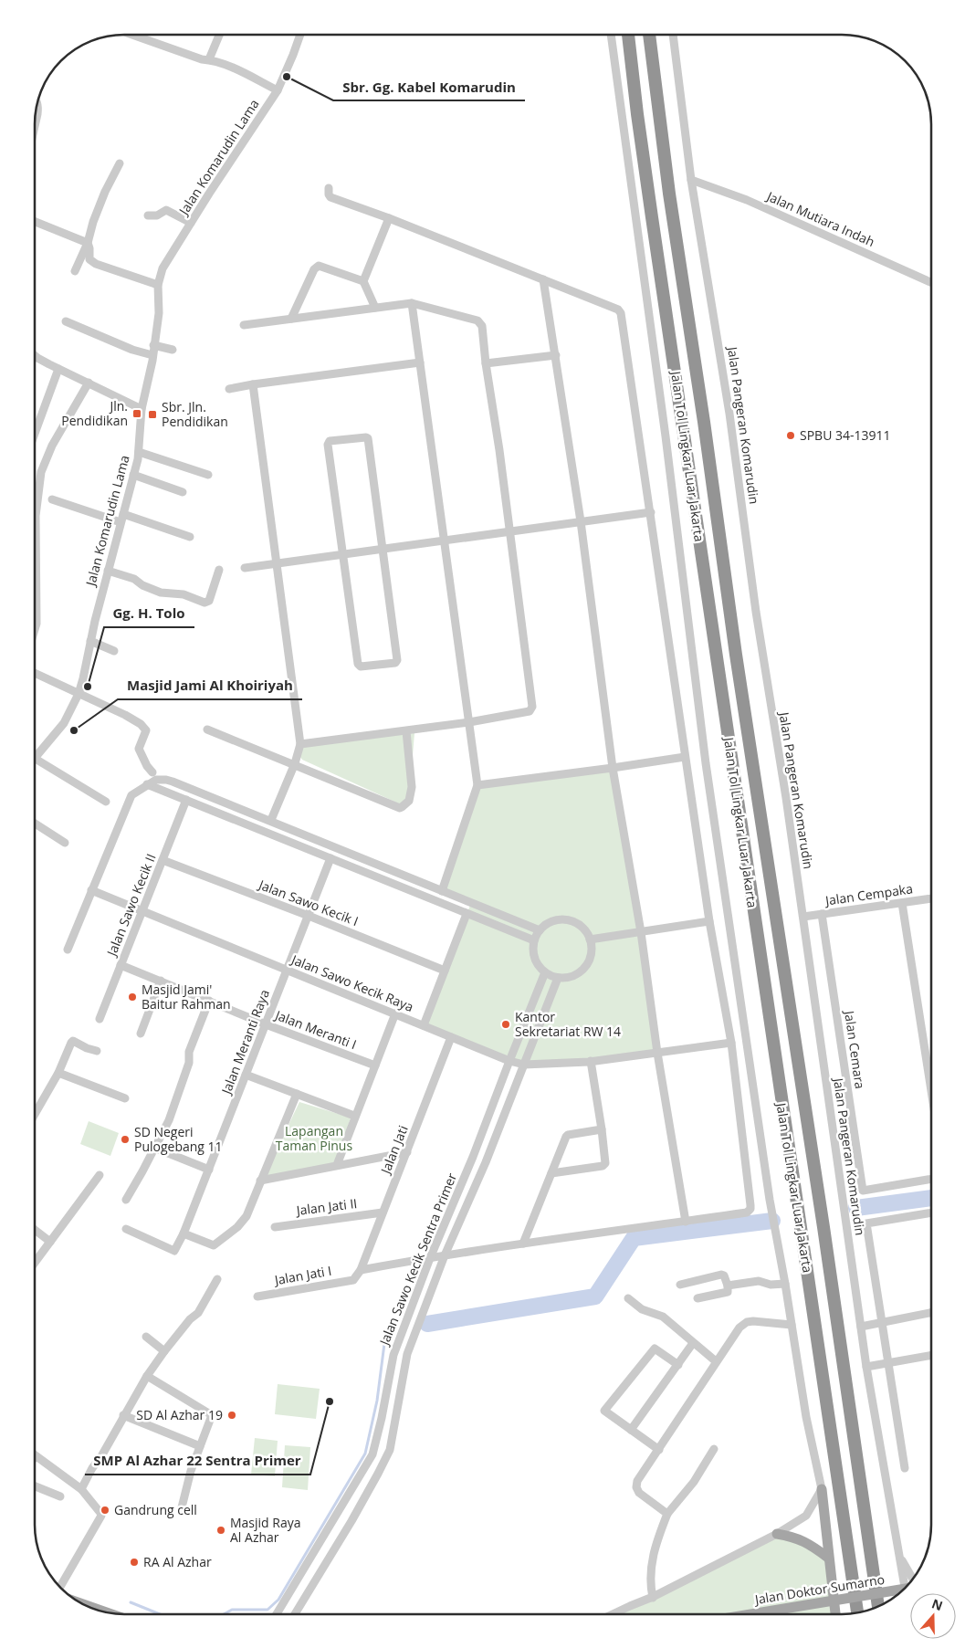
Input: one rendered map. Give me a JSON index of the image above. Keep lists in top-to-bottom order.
{
  "streets": {
    "highway": ["Jalan Tol Lingkar Luar Jakarta"],
    "main road": ["Jalan Doktor Sumarno"],
    "street": [
      "Jalan Komarudin Lama",
      "Jalan Mutiara Indah",
      "Jalan Pangeran Komarudin",
      "Jalan Cempaka",
      "Jalan Sawo Kecik I",
      "Jalan Sawo Kecik II",
      "Jalan Sawo Kecik Raya",
      "Jalan Meranti I",
      "Jalan Meranti Raya",
      "Jalan Cemara",
      "Jalan Jati",
      "Jalan Jati II",
      "Jalan Sawo Kecik Sentra Primer",
      "Jalan Jati I"
    ]
  },
  "crossings": [
    ["Jalan Mutiara Indah", "Jalan Pangeran Komarudin"],
    ["Jalan Pangeran Komarudin", "Jalan Cempaka"],
    ["Jalan Cempaka", "Jalan Cemara"],
    ["Jalan Sawo Kecik I", "Jalan Sawo Kecik II"],
    ["Jalan Sawo Kecik I", "Jalan Meranti Raya"],
    ["Jalan Sawo Kecik II", "Jalan Sawo Kecik Raya"],
    ["Jalan Sawo Kecik II", "Jalan Meranti I"],
    ["Jalan Sawo Kecik Raya", "Jalan Meranti Raya"],
    ["Jalan Sawo Kecik Raya", "Jalan Jati"],
    ["Jalan Sawo Kecik Raya", "Jalan Sawo Kecik Sentra Primer"],
    ["Jalan Meranti I", "Jalan Meranti Raya"],
    ["Jalan Jati", "Jalan Jati II"],
    ["Jalan Jati", "Jalan Jati I"]
  ],
  "parks": ["Lapangan Taman Pinus"],
  "places": {
    "other": [
      "Sbr. Gg. Kabel Komarudin",
      "SPBU 34-13911",
      "Gg. H. Tolo",
      "Masjid Jami Al Khoiriyah",
      "Masjid Jami' Baitur Rahman",
      "Kantor Sekretariat RW 14",
      "SD Negeri Pulogebang 11",
      "SMP Al Azhar 22 Sentra Primer",
      "SD Al Azhar 19",
      "Gandrung cell",
      "Masjid Raya Al Azhar",
      "RA Al Azhar"
    ],
    "transit": ["Jln. Pendidikan", "Sbr. Jln. Pendidikan"]
  },
  "north": "top"
}
